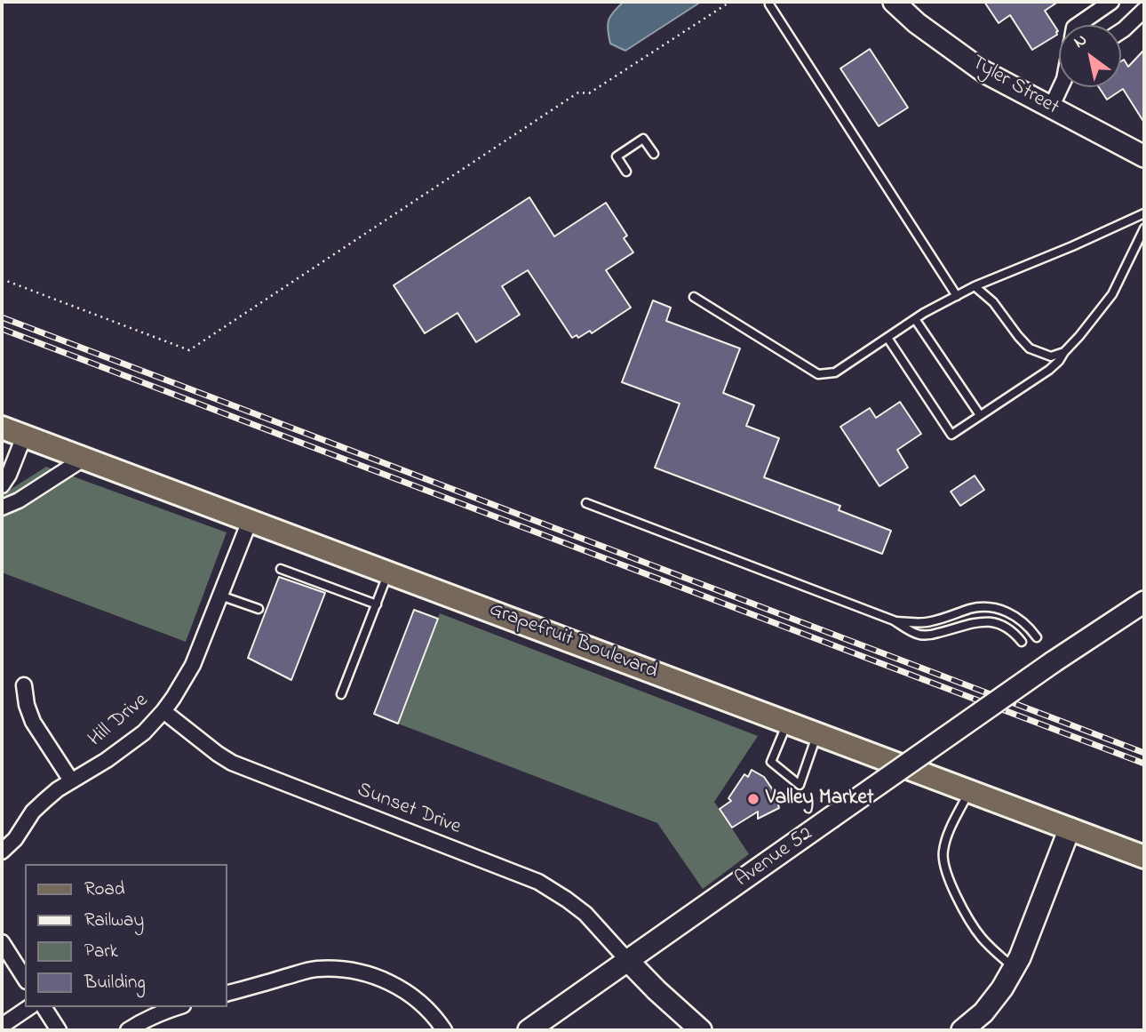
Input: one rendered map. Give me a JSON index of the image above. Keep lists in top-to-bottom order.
{
  "streets": {
    "main road": ["Tyler Street", "Grapefruit Boulevard", "Avenue 52"],
    "street": ["Hill Drive", "Sunset Drive"]
  },
  "crossings": [
    ["Grapefruit Boulevard", "Hill Drive"],
    ["Hill Drive", "Sunset Drive"],
    ["Sunset Drive", "Avenue 52"]
  ],
  "places": ["Valley Market"],
  "legend": [
    "Road",
    "Railway",
    "Park",
    "Building"
  ],
  "north": "top left"
}
